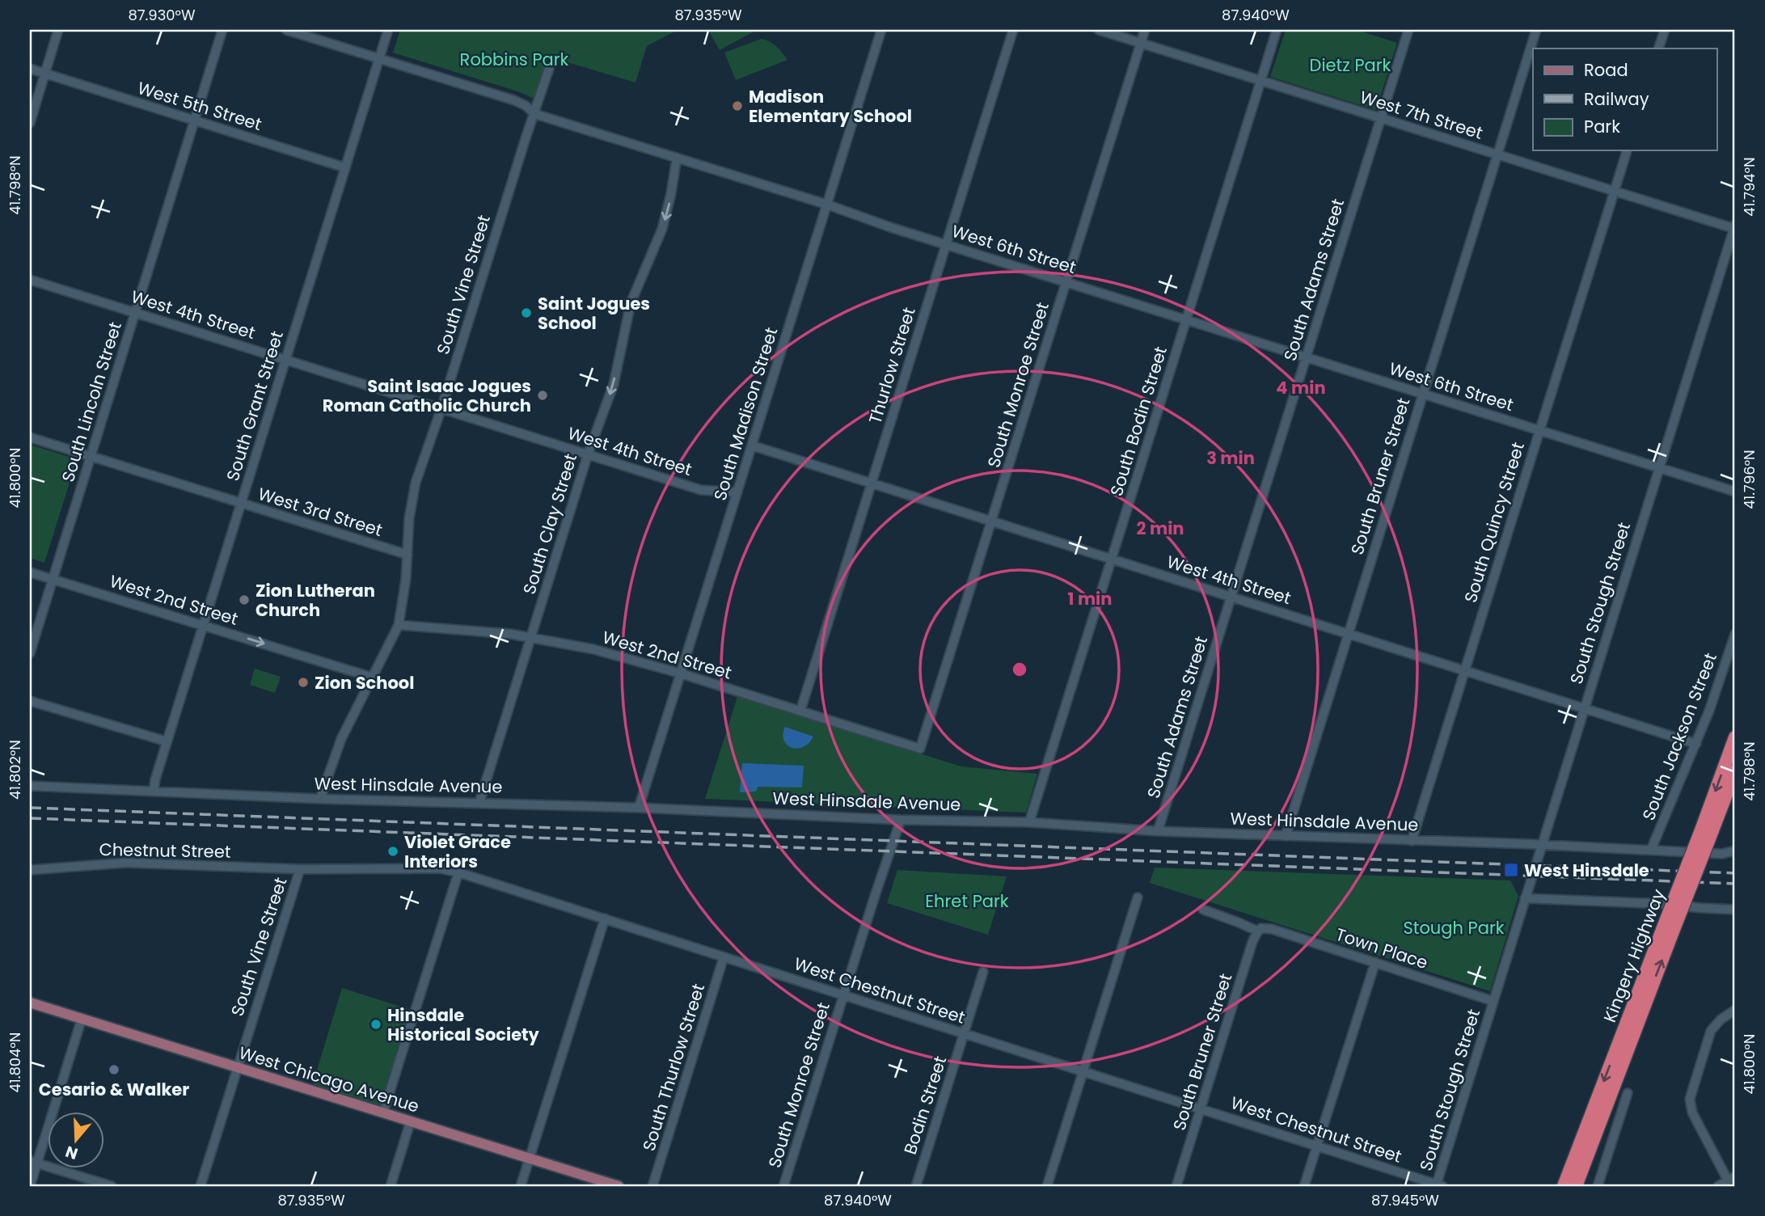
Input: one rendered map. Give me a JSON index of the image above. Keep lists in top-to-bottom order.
{
  "streets": {
    "highway": ["Kingery Highway"],
    "main road": ["West Chicago Avenue"],
    "street": [
      "West 5th Street",
      "West 7th Street",
      "West 6th Street",
      "South Adams Street",
      "South Vine Street",
      "West 4th Street",
      "Thurlow Street",
      "South Monroe Street",
      "South Lincoln Street",
      "South Grant Street",
      "South Madison Street",
      "South Bodin Street",
      "South Bruner Street",
      "West 3rd Street",
      "South Quincy Street",
      "South Clay Street",
      "West 2nd Street",
      "South Stough Street",
      "South Jackson Street",
      "West Hinsdale Avenue",
      "Chestnut Street",
      "Town Place",
      "West Chestnut Street",
      "South Thurlow Street",
      "Bodin Street"
    ]
  },
  "crossings": [
    ["West 5th Street", "South Lincoln Street"],
    ["West 5th Street", "South Grant Street"],
    ["West 7th Street", "South Adams Street"],
    ["West 7th Street", "South Monroe Street"],
    ["West 7th Street", "South Bodin Street"],
    ["West 7th Street", "South Bruner Street"],
    ["West 7th Street", "South Quincy Street"],
    ["West 7th Street", "South Stough Street"],
    ["West 6th Street", "South Adams Street"],
    ["West 6th Street", "South Vine Street"],
    ["West 6th Street", "Thurlow Street"],
    ["West 6th Street", "South Monroe Street"],
    ["West 6th Street", "South Grant Street"],
    ["West 6th Street", "South Madison Street"],
    ["West 6th Street", "South Bodin Street"],
    ["West 6th Street", "South Bruner Street"],
    ["West 6th Street", "South Quincy Street"],
    ["West 6th Street", "South Clay Street"],
    ["West 6th Street", "South Stough Street"],
    ["South Adams Street", "West 4th Street"],
    ["South Adams Street", "West Hinsdale Avenue"],
    ["South Vine Street", "West 4th Street"],
    ["South Vine Street", "West 3rd Street"],
    ["South Vine Street", "West 2nd Street"],
    ["South Vine Street", "West Hinsdale Avenue"],
    ["South Vine Street", "Chestnut Street"],
    ["South Vine Street", "West Chestnut Street"],
    ["South Vine Street", "West Chicago Avenue"],
    ["West 4th Street", "Thurlow Street"],
    ["West 4th Street", "South Monroe Street"],
    ["West 4th Street", "South Lincoln Street"],
    ["West 4th Street", "South Grant Street"],
    ["West 4th Street", "South Madison Street"],
    ["West 4th Street", "South Bodin Street"],
    ["West 4th Street", "South Bruner Street"],
    ["West 4th Street", "South Quincy Street"],
    ["West 4th Street", "South Clay Street"],
    ["West 4th Street", "South Stough Street"],
    ["West 4th Street", "South Jackson Street"],
    ["Thurlow Street", "West 2nd Street"],
    ["South Monroe Street", "West 2nd Street"],
    ["South Monroe Street", "West Hinsdale Avenue"],
    ["South Monroe Street", "West Chestnut Street"],
    ["South Lincoln Street", "West 3rd Street"],
    ["South Lincoln Street", "West 2nd Street"],
    ["South Grant Street", "West 3rd Street"],
    ["South Grant Street", "West 2nd Street"],
    ["South Grant Street", "West Hinsdale Avenue"],
    ["South Madison Street", "West 2nd Street"],
    ["South Madison Street", "West Hinsdale Avenue"],
    ["South Bodin Street", "West Hinsdale Avenue"],
    ["South Bruner Street", "West Hinsdale Avenue"],
    ["South Bruner Street", "Town Place"],
    ["South Bruner Street", "West Chestnut Street"],
    ["South Quincy Street", "West Hinsdale Avenue"],
    ["South Clay Street", "West 2nd Street"],
    ["South Clay Street", "West Hinsdale Avenue"],
    ["South Stough Street", "West Hinsdale Avenue"],
    ["South Stough Street", "Town Place"],
    ["South Stough Street", "West Chestnut Street"],
    ["South Jackson Street", "West Hinsdale Avenue"],
    ["Chestnut Street", "West Chestnut Street"],
    ["West Chestnut Street", "South Thurlow Street"],
    ["West Chestnut Street", "Bodin Street"]
  ],
  "one_way": ["South Clay Street"],
  "parks": [
    "Robbins Park",
    "Dietz Park",
    "Ehret Park",
    "Stough Park"
  ],
  "places": {
    "other": [
      "Madison Elementary School",
      "Saint Jogues School",
      "Saint Isaac Jogues Roman Catholic Church",
      "Zion Lutheran Church",
      "Zion School",
      "Violet Grace Interiors",
      "Hinsdale Historical Society",
      "Cesario & Walker"
    ],
    "transit": ["West Hinsdale"]
  },
  "legend": ["Road", "Railway", "Park"],
  "north": "bottom",
  "coordinates": [
    "87.930°W",
    "87.935°W",
    "87.940°W",
    "41.798°N",
    "41.794°N",
    "41.800°N",
    "41.796°N",
    "41.802°N",
    "41.804°N",
    "87.945°W"
  ],
  "rings": [
    "4 min",
    "3 min",
    "2 min",
    "1 min"
  ]
}
